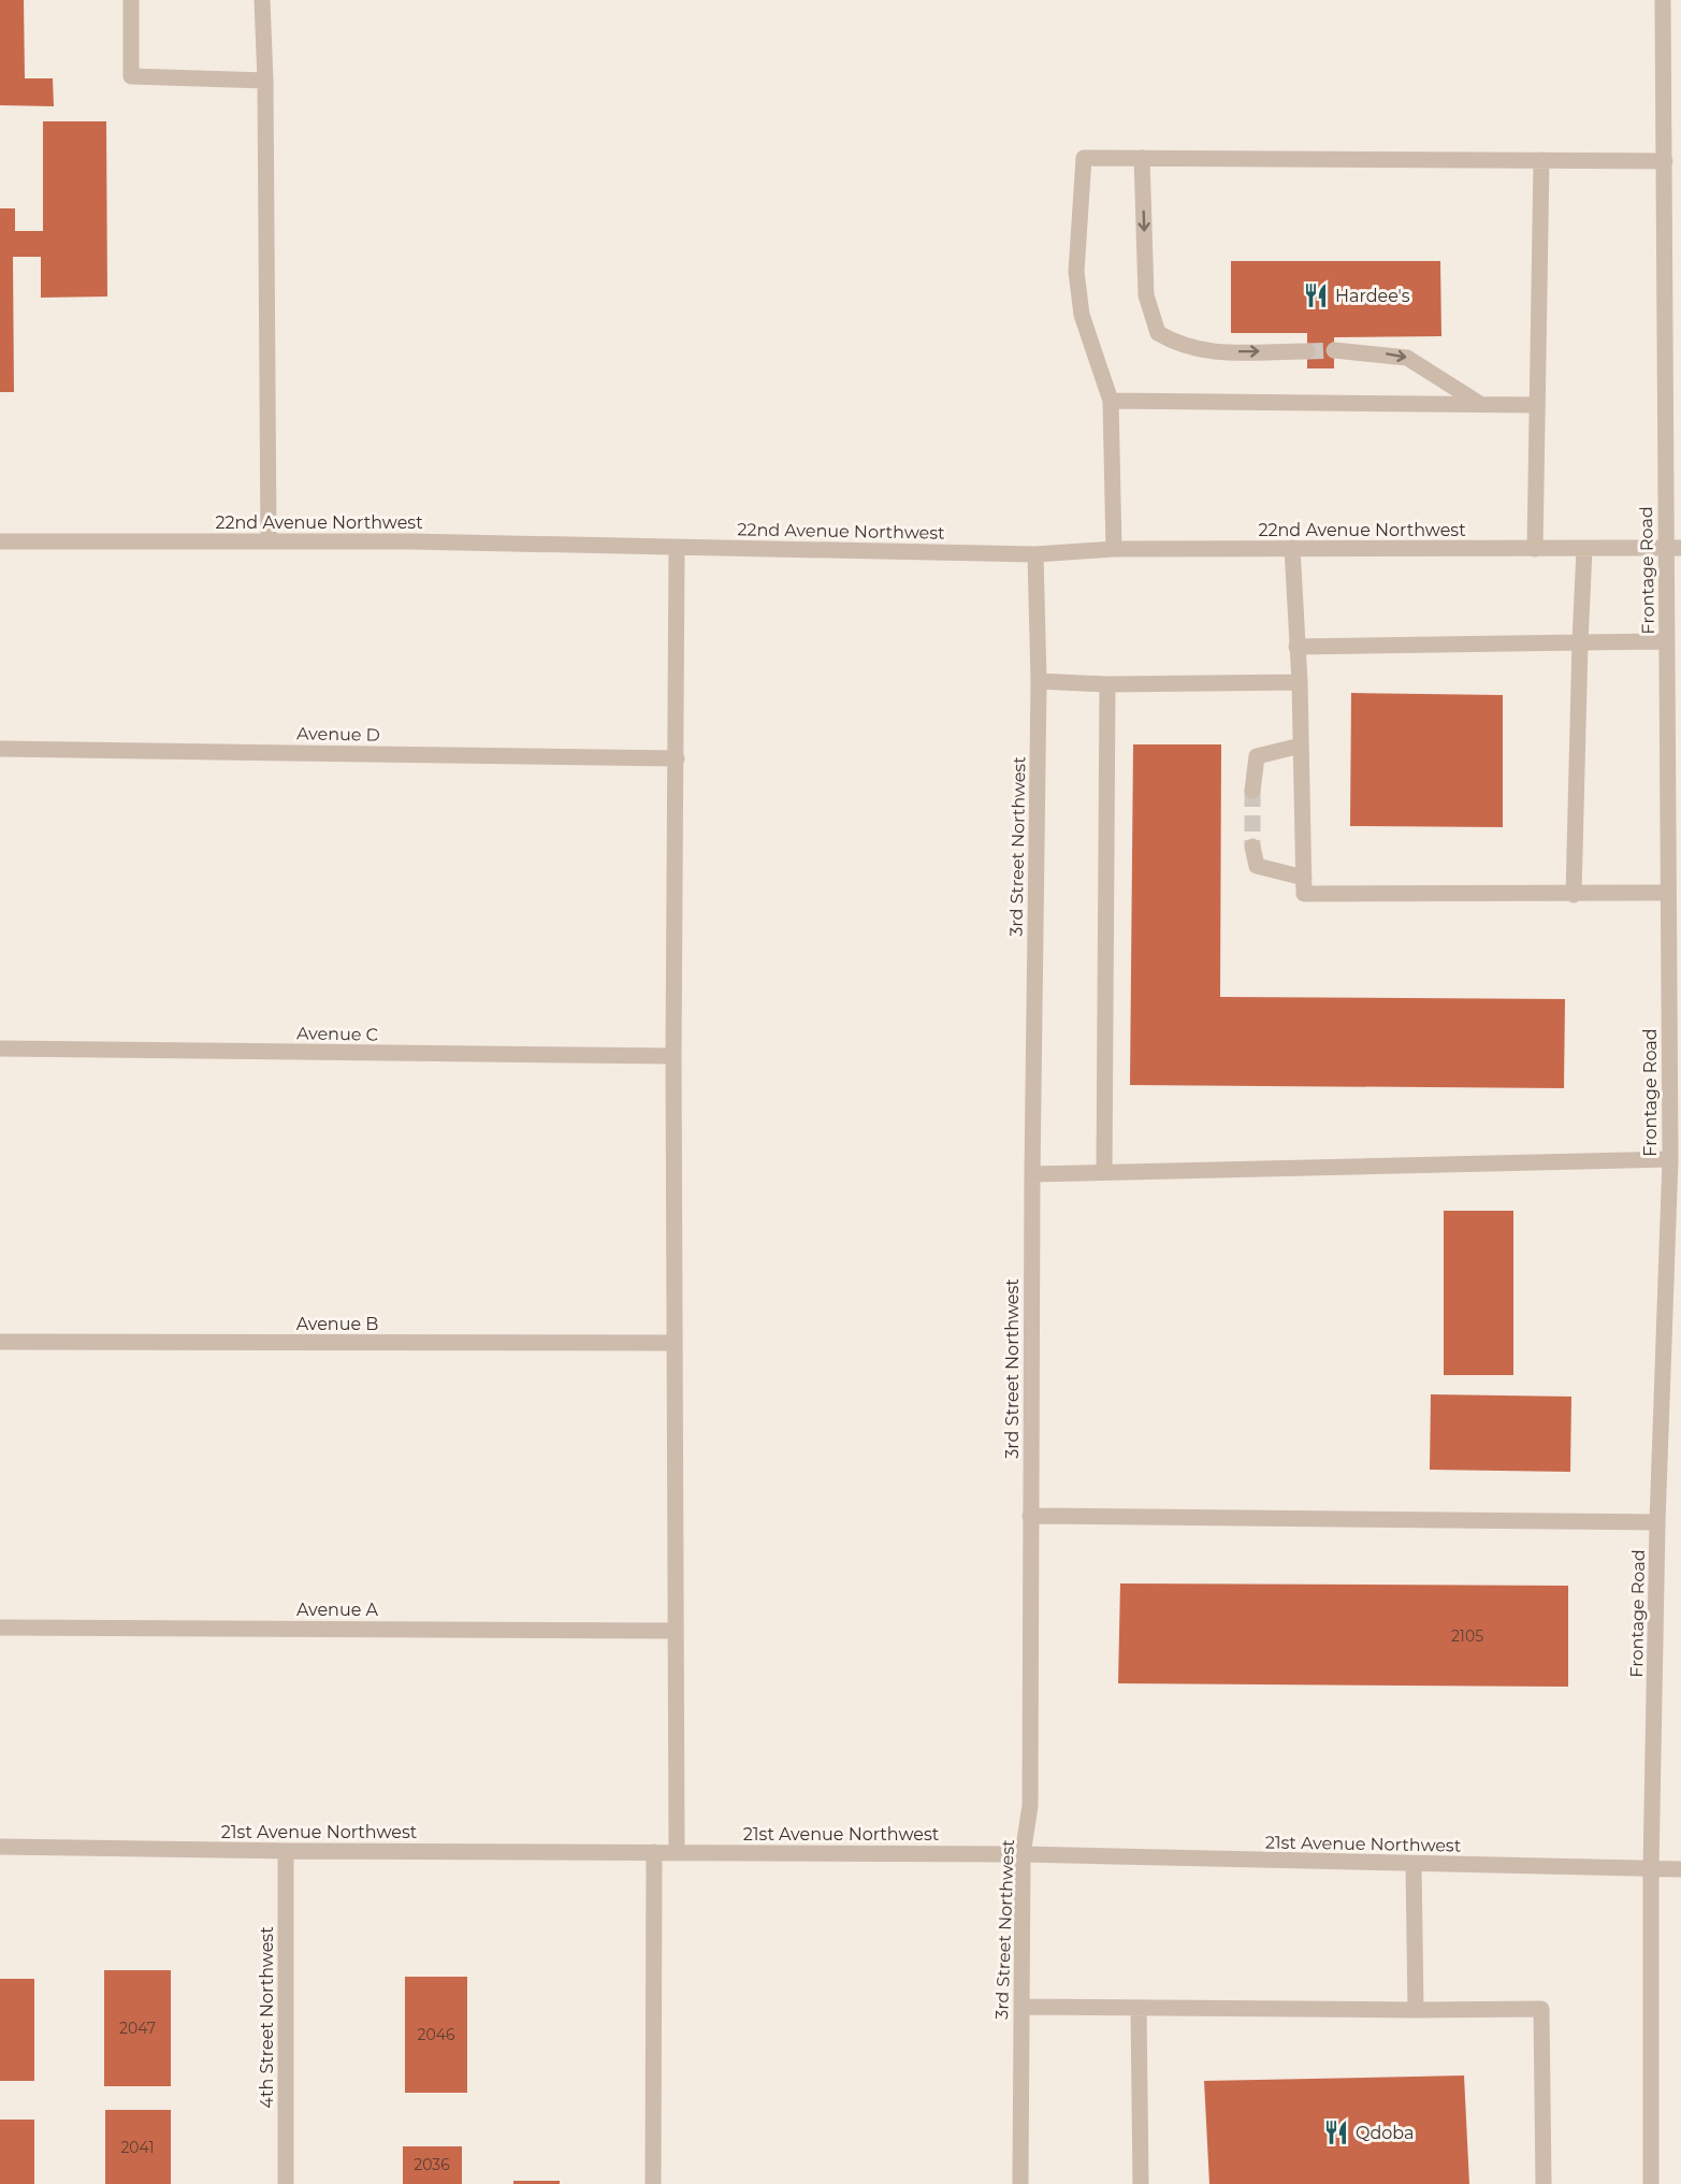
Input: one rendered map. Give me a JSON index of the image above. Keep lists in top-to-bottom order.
{
  "streets": {
    "street": [
      "22nd Avenue Northwest",
      "Frontage Road",
      "Avenue D",
      "3rd Street Northwest",
      "Avenue C",
      "Avenue B",
      "Avenue A",
      "21st Avenue Northwest",
      "4th Street Northwest"
    ]
  },
  "crossings": [
    ["22nd Avenue Northwest", "Frontage Road"],
    ["22nd Avenue Northwest", "3rd Street Northwest"],
    ["Frontage Road", "21st Avenue Northwest"],
    ["3rd Street Northwest", "21st Avenue Northwest"],
    ["21st Avenue Northwest", "4th Street Northwest"]
  ],
  "places": {
    "restaurant": ["Hardee's", "Qdoba"]
  },
  "house_numbers": [
    "2105",
    "2047",
    "2046",
    "2041",
    "2036"
  ]
}
